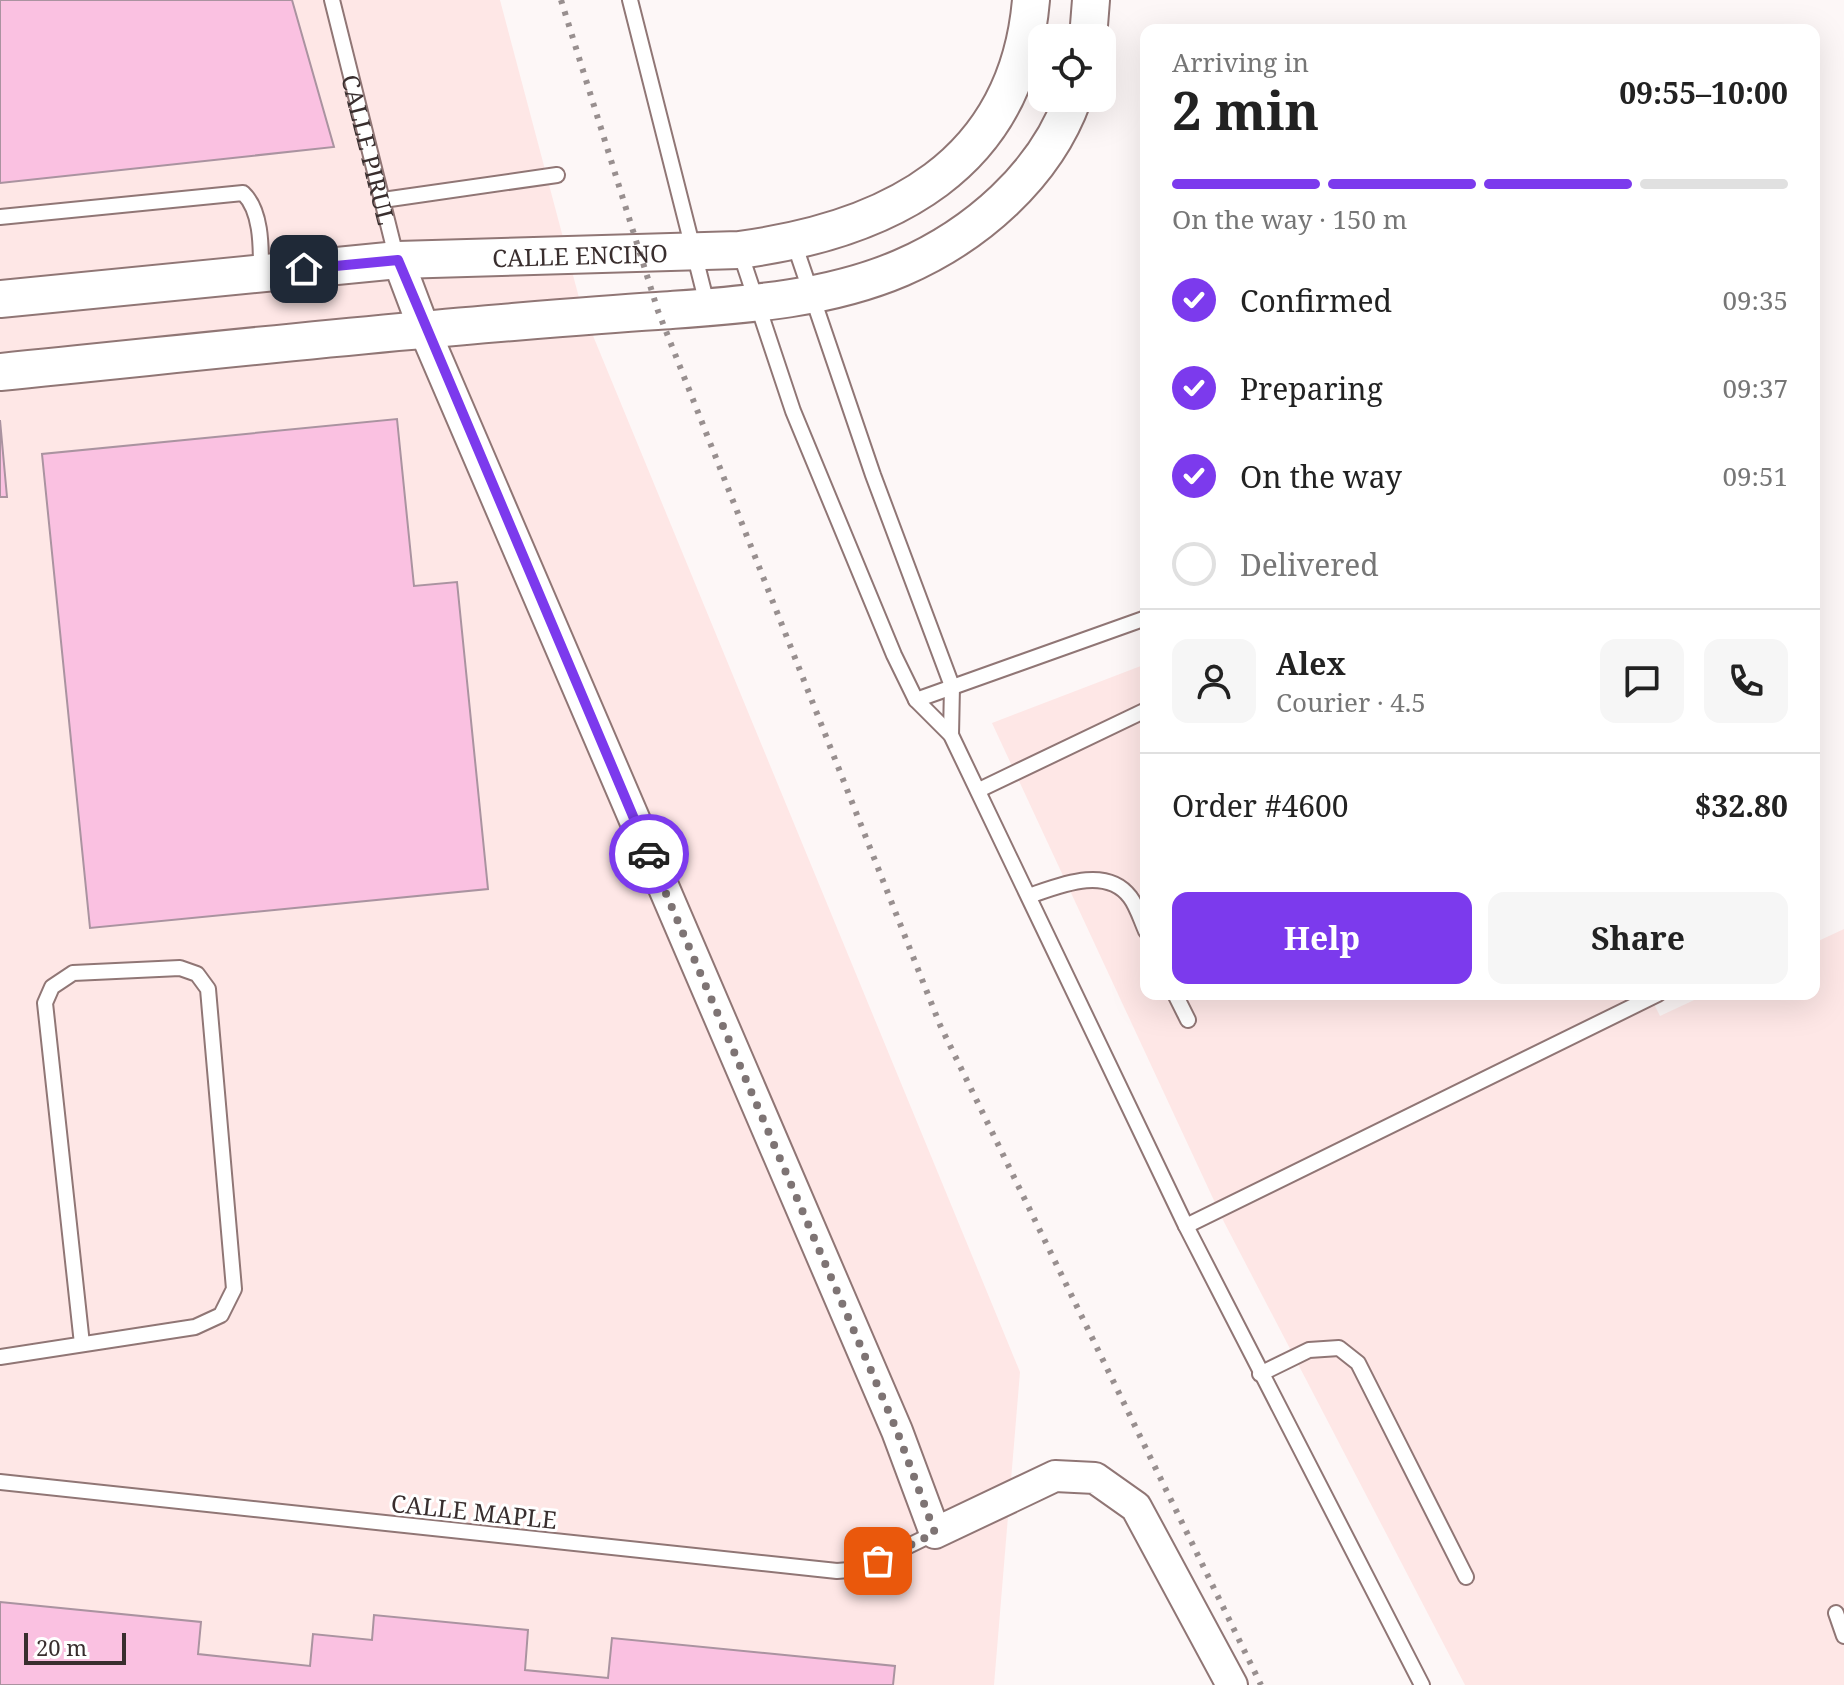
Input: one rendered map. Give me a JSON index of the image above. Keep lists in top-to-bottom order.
{
  "streets": {
    "street": ["CALLE PIRUL", "CALLE ENCINO"],
    "lane": ["CALLE MAPLE"]
  },
  "crossings": [
    ["CALLE PIRUL", "CALLE ENCINO"],
    ["CALLE PIRUL", "CALLE MAPLE"]
  ],
  "scale_bar": "20 m",
  "page": {
    "heading": ["2 min", "Arriving in", "09:55–10:00"],
    "panel": [
      "Alex",
      "Courier · 4.5",
      "Order #4600",
      "$32.80"
    ],
    "bar": "On the way · 150 m",
    "list": [
      ["Confirmed", "09:35"],
      ["Preparing", "09:37"],
      ["On the way", "09:51"],
      "Delivered"
    ],
    "buttons": ["Help", "Share"],
    "scale": "20 m"
  }
}
